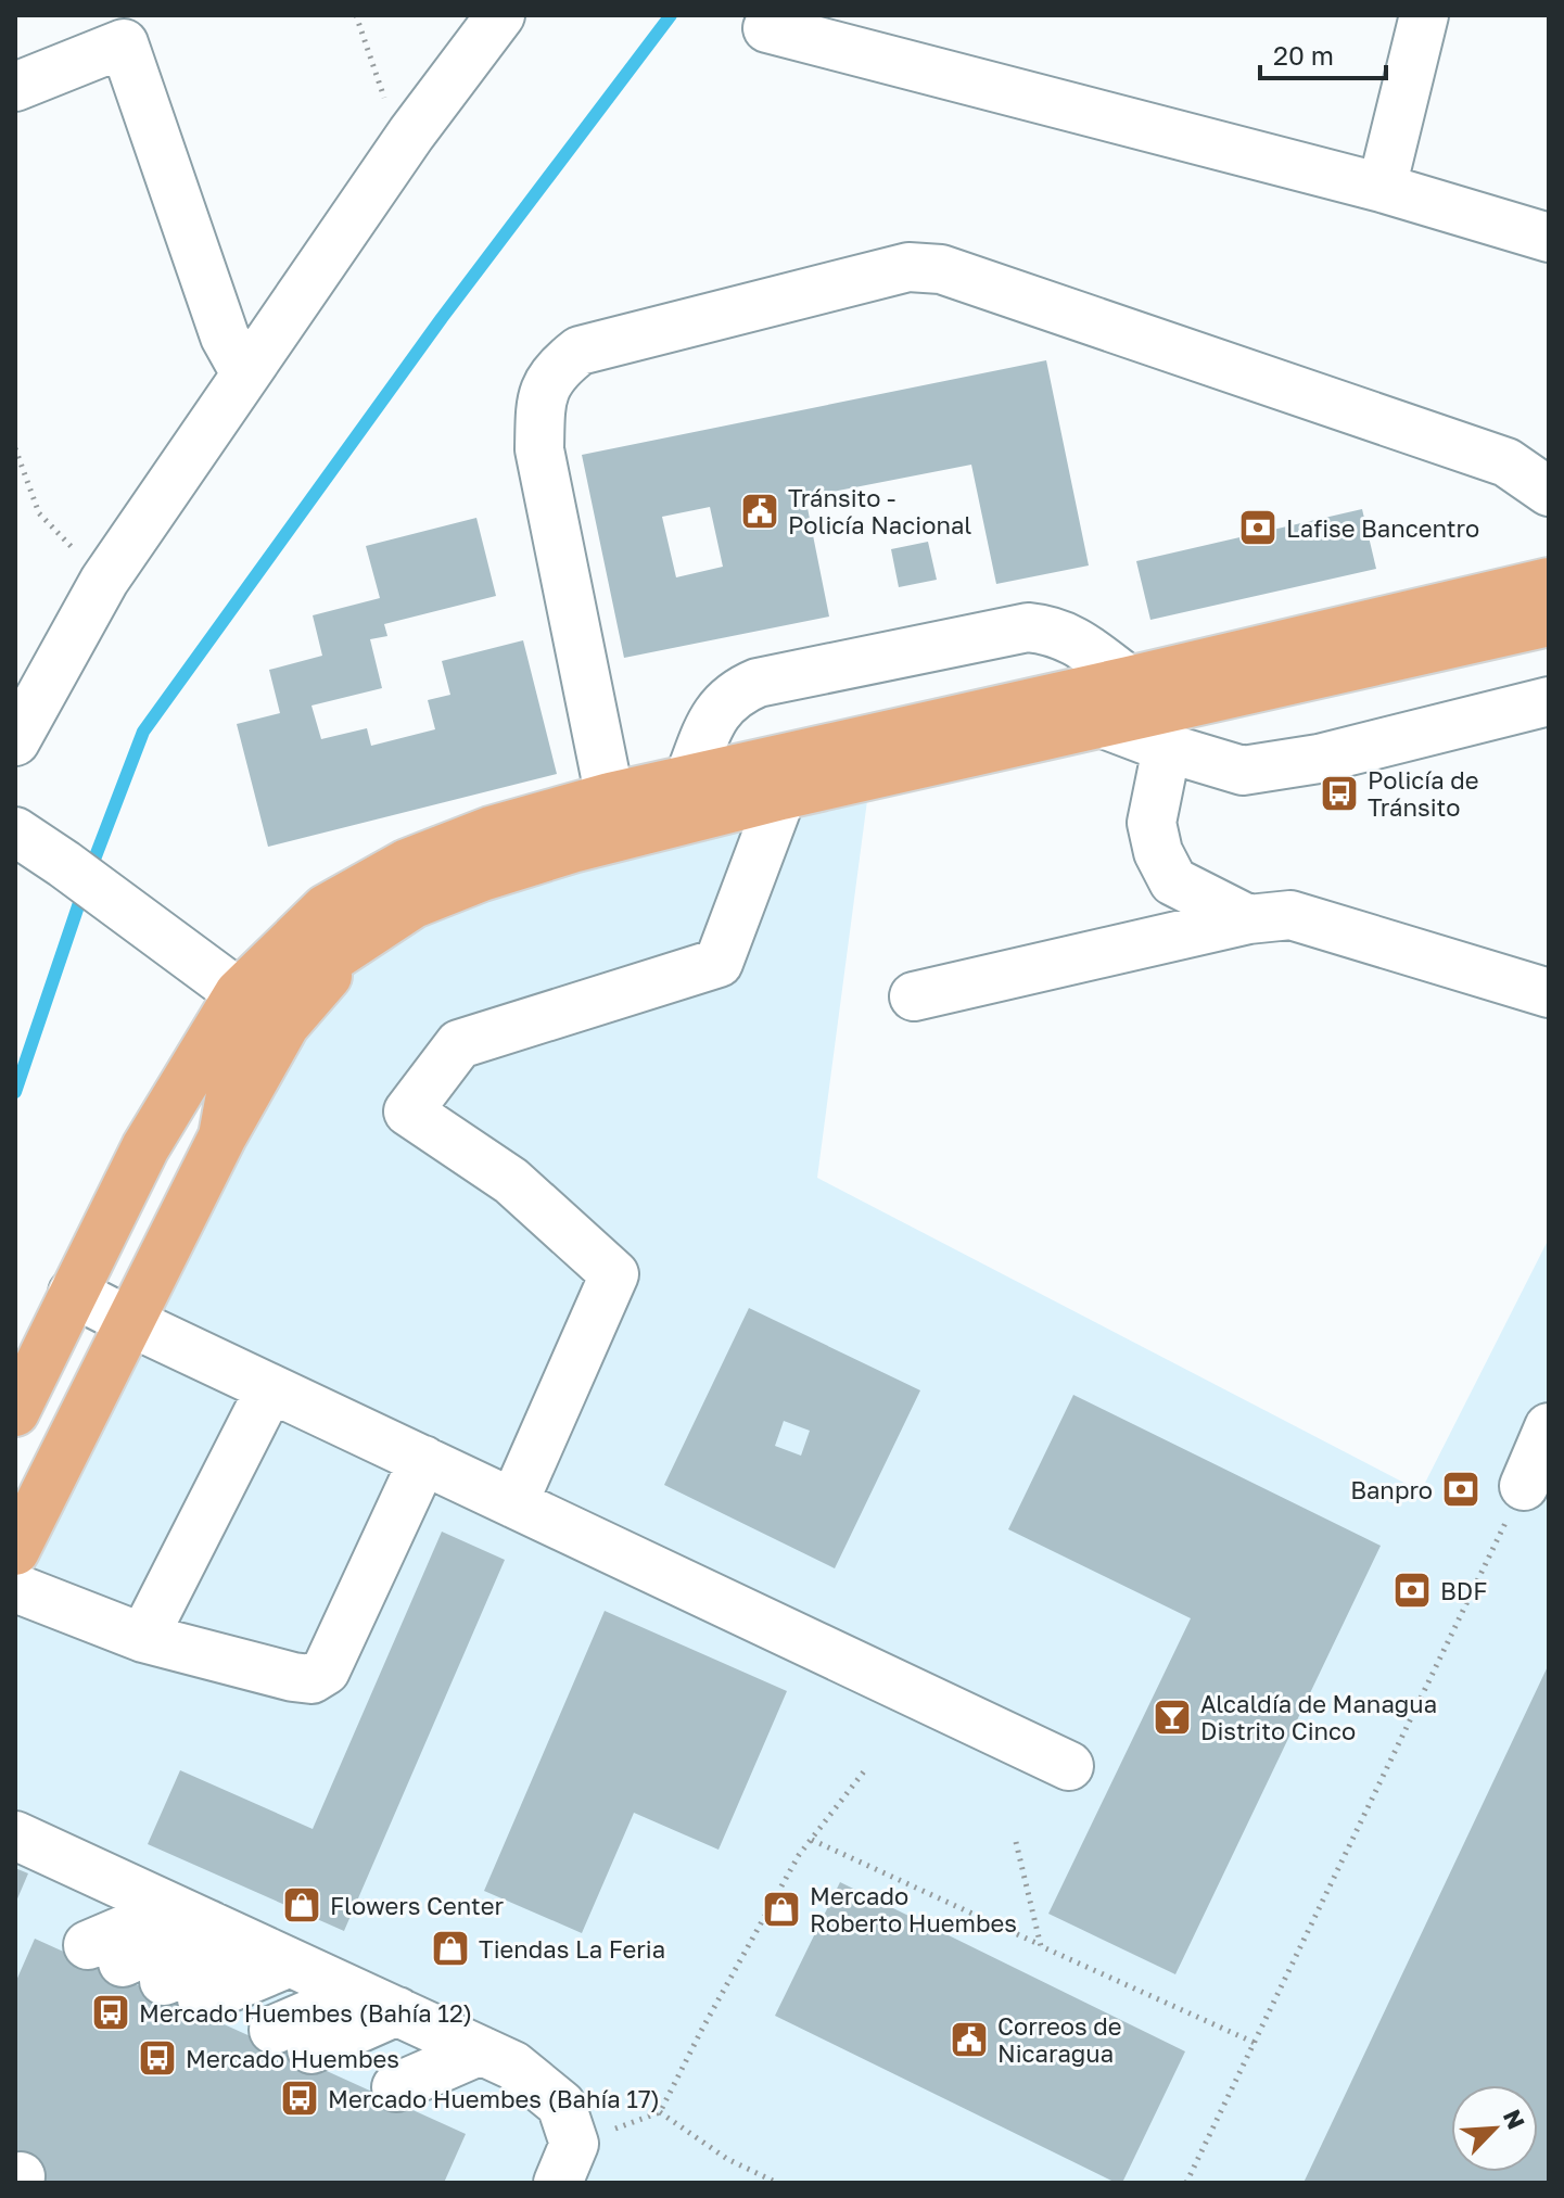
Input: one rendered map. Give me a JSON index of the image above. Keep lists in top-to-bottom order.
{
  "places": {
    "public building": ["Tránsito - Policía Nacional", "Correos de Nicaragua"],
    "bank": ["Lafise Bancentro", "Banpro", "BDF"],
    "bus stop": [
      "Policía de Tránsito",
      "Mercado Huembes (Bahía 12)",
      "Mercado Huembes",
      "Mercado Huembes (Bahía 17)"
    ],
    "bar": ["Alcaldía de Managua Distrito Cinco"],
    "shop": ["Flowers Center", "Mercado Roberto Huembes", "Tiendas La Feria"]
  },
  "scale_bar": "20 m",
  "north": "top right"
}
